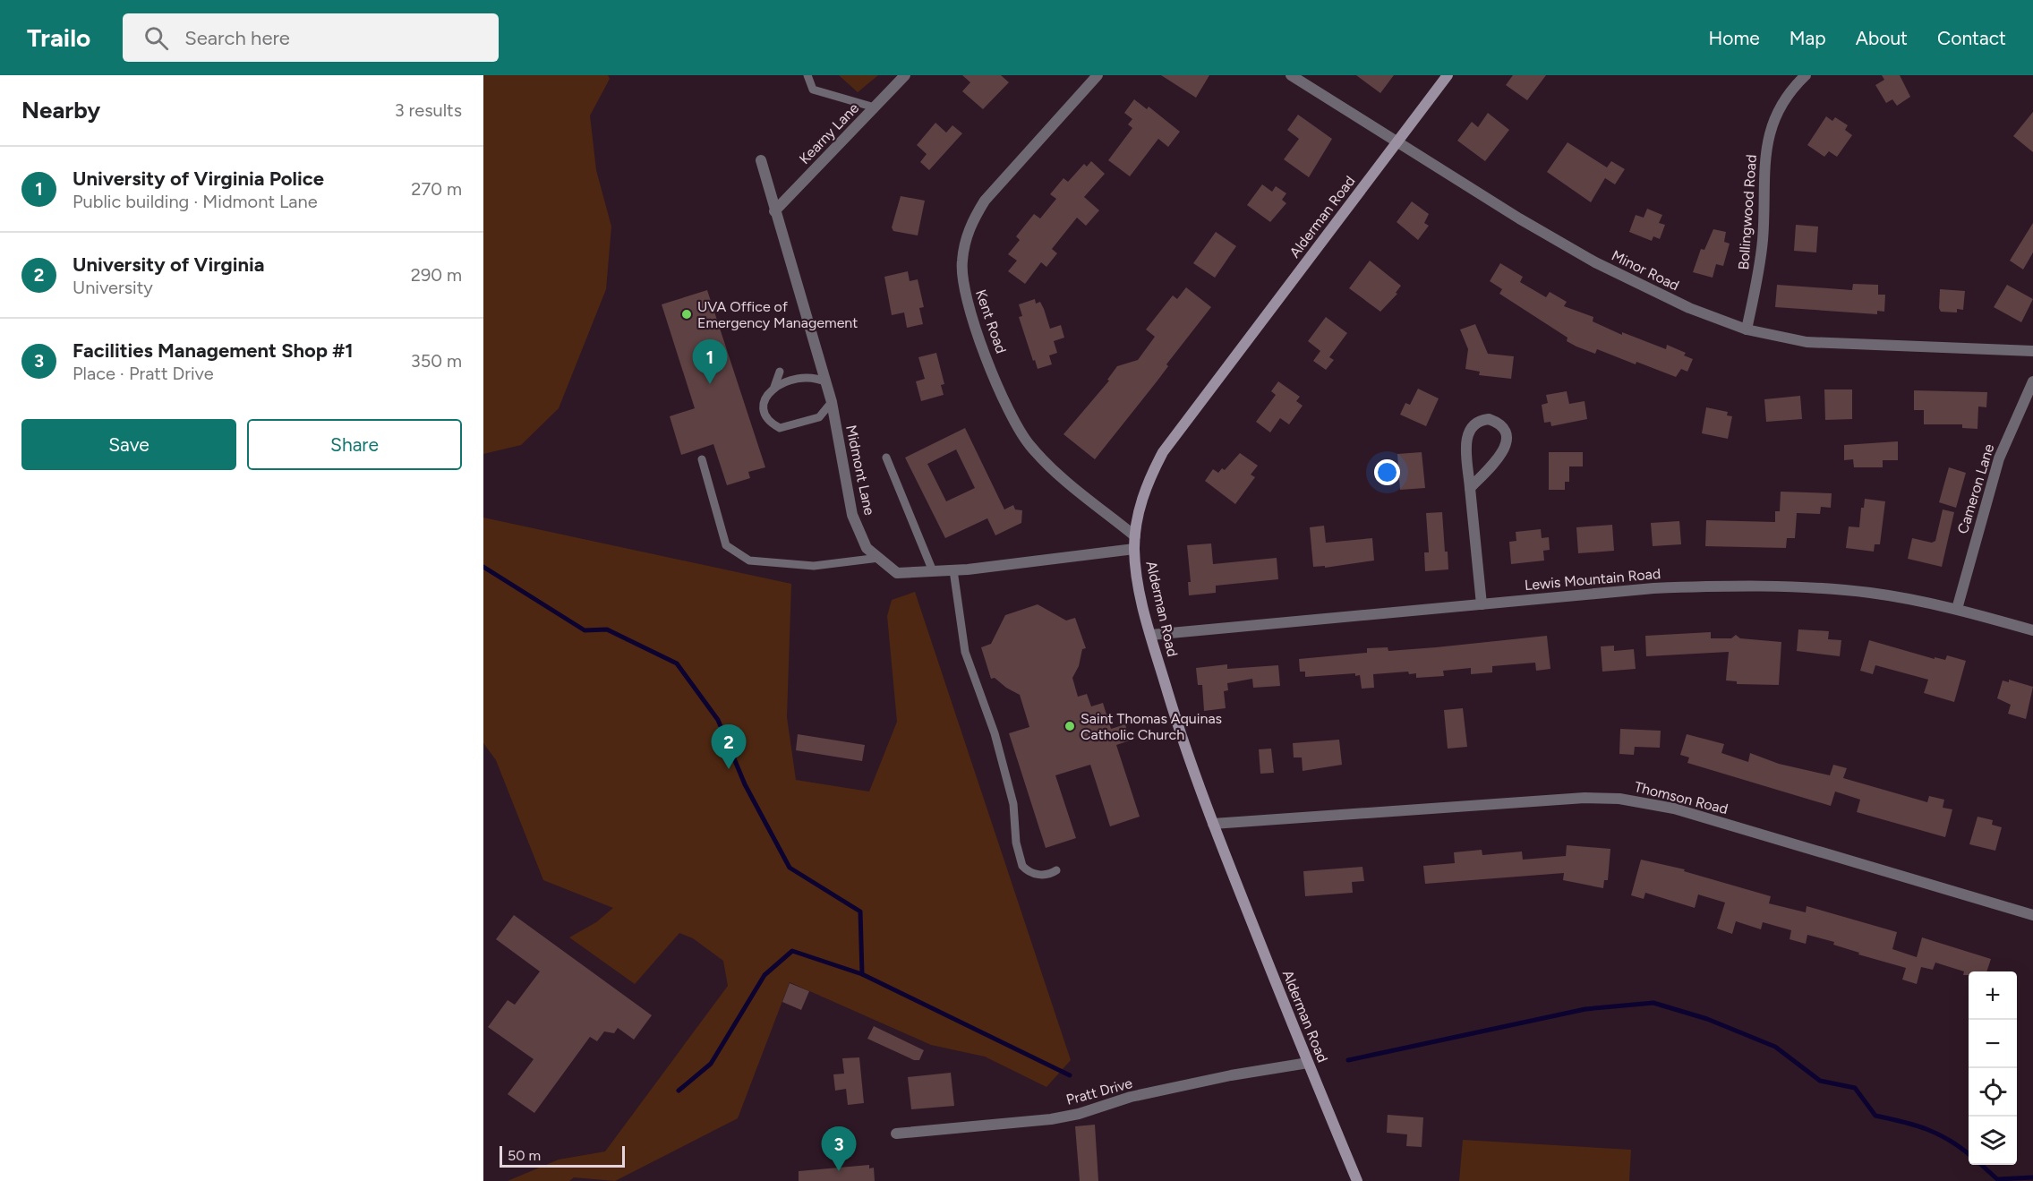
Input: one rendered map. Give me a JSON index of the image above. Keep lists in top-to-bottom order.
{
  "streets": {
    "main road": ["Alderman Road"],
    "street": [
      "Kearny Lane",
      "Bollingwood Road",
      "Minor Road",
      "Kent Road",
      "Midmont Lane",
      "Cameron Lane",
      "Lewis Mountain Road",
      "Thomson Road",
      "Pratt Drive"
    ]
  },
  "crossings": [
    ["Kearny Lane", "Midmont Lane"],
    ["Bollingwood Road", "Minor Road"],
    ["Alderman Road", "Minor Road"],
    ["Alderman Road", "Kent Road"],
    ["Alderman Road", "Midmont Lane"],
    ["Alderman Road", "Lewis Mountain Road"],
    ["Alderman Road", "Thomson Road"],
    ["Alderman Road", "Pratt Drive"],
    ["Cameron Lane", "Lewis Mountain Road"]
  ],
  "places": ["UVA Office of Emergency Management", "Saint Thomas Aquinas Catholic Church"],
  "scale_bar": "50 m",
  "page": {
    "header": "Trailo",
    "search": "Search here",
    "nav": [
      "Home",
      "Map",
      "About",
      "Contact"
    ],
    "heading": ["Nearby", "3 results"],
    "list": [
      {
        "mark": "1",
        "name": "University of Virginia Police",
        "note": "Public building · Midmont Lane",
        "value": "270 m"
      },
      {
        "mark": "2",
        "name": "University of Virginia",
        "note": "University",
        "value": "290 m"
      },
      {
        "mark": "3",
        "name": "Facilities Management Shop #1",
        "note": "Place · Pratt Drive",
        "value": "350 m"
      }
    ],
    "pins": ["1", "2", "3"],
    "buttons": ["Save", "Share"],
    "map_buttons": ["+", "−"],
    "scale": "50 m"
  }
}
